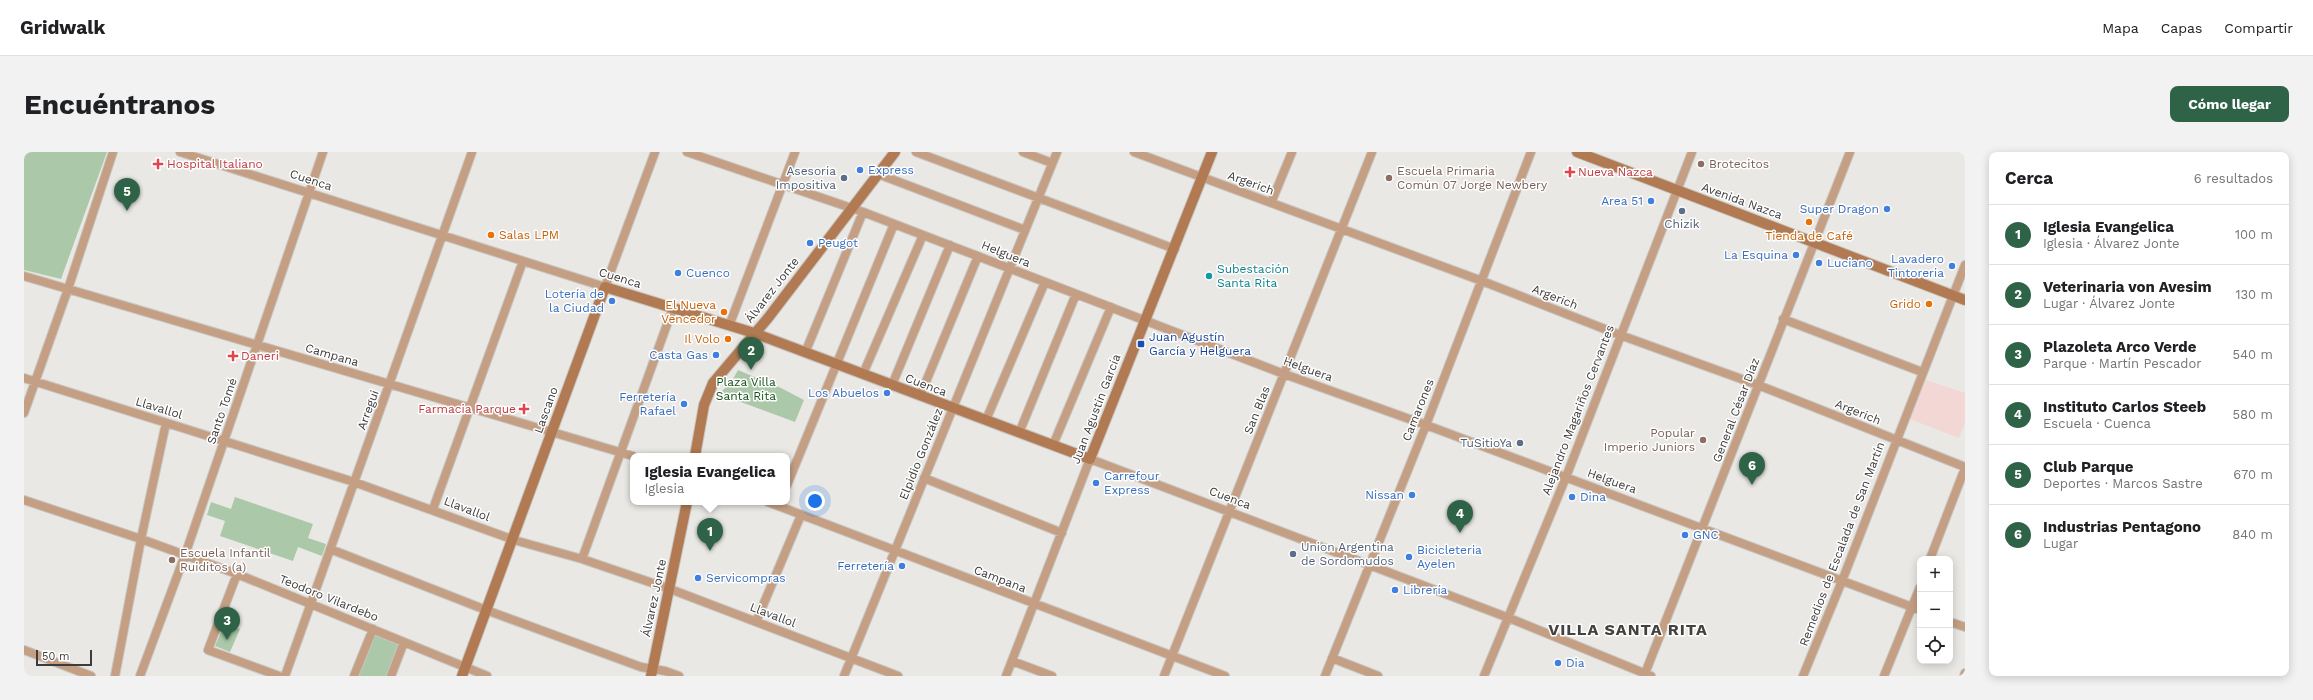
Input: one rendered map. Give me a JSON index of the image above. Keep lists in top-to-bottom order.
{
  "streets": {
    "street": [
      "Cuenca",
      "Argerich",
      "Avenida Nazca",
      "Helguera",
      "Álvarez Jonte",
      "Campana",
      "Llavallol",
      "Juan Agustín García",
      "Arregui",
      "Lascano",
      "San Blas",
      "Camarones",
      "Alejandro Magariños Cervantes",
      "General César Díaz",
      "Santo Tomé",
      "Elpidio González",
      "Remedios de Escalada de San Martín",
      "Teodoro Vilardebo"
    ]
  },
  "crossings": [
    ["Cuenca", "Álvarez Jonte"],
    ["Cuenca", "Juan Agustín García"],
    ["Cuenca", "Arregui"],
    ["Cuenca", "Lascano"],
    ["Cuenca", "San Blas"],
    ["Cuenca", "Camarones"],
    ["Cuenca", "Alejandro Magariños Cervantes"],
    ["Cuenca", "General César Díaz"],
    ["Cuenca", "Santo Tomé"],
    ["Cuenca", "Elpidio González"],
    ["Argerich", "Juan Agustín García"],
    ["Argerich", "San Blas"],
    ["Argerich", "Camarones"],
    ["Argerich", "Alejandro Magariños Cervantes"],
    ["Argerich", "General César Díaz"],
    ["Argerich", "Remedios de Escalada de San Martín"],
    ["Avenida Nazca", "Alejandro Magariños Cervantes"],
    ["Avenida Nazca", "General César Díaz"],
    ["Avenida Nazca", "Remedios de Escalada de San Martín"],
    ["Helguera", "Álvarez Jonte"],
    ["Helguera", "Juan Agustín García"],
    ["Helguera", "San Blas"],
    ["Helguera", "Camarones"],
    ["Helguera", "Alejandro Magariños Cervantes"],
    ["Helguera", "General César Díaz"],
    ["Helguera", "Elpidio González"],
    ["Helguera", "Remedios de Escalada de San Martín"],
    ["Álvarez Jonte", "Llavallol"],
    ["Campana", "Juan Agustín García"],
    ["Campana", "Arregui"],
    ["Campana", "Lascano"],
    ["Campana", "San Blas"],
    ["Campana", "Santo Tomé"],
    ["Campana", "Elpidio González"],
    ["Llavallol", "Arregui"],
    ["Llavallol", "Lascano"],
    ["Llavallol", "Santo Tomé"],
    ["Llavallol", "Elpidio González"],
    ["Arregui", "Teodoro Vilardebo"],
    ["Lascano", "Teodoro Vilardebo"],
    ["Santo Tomé", "Teodoro Vilardebo"]
  ],
  "districts": ["VILLA SANTA RITA"],
  "parks": ["Plaza Villa Santa Rita"],
  "places": {
    "health": [
      "Hospital Italiano",
      "Nueva Nazca",
      "Daneri",
      "Farmacia Parque"
    ],
    "other": [
      "Brotecitos",
      "Express",
      "Asesoria Impositiva",
      "Escuela Primaria Común 07 Jorge Newbery",
      "Area 51",
      "Super Dragon",
      "Chizik",
      "Tienda de Café",
      "Salas LPM",
      "Peugot",
      "La Esquina",
      "Luciano",
      "Lavadero Tintoreria",
      "Cuenco",
      "Subestación Santa Rita",
      "Lotería de la Ciudad",
      "Grido",
      "El Nueva Vencedor",
      "Il Volo",
      "Casta Gas",
      "Los Abuelos",
      "Ferretería Rafael",
      "Popular Imperio Juniors",
      "TuSitioYa",
      "Carrefour Express",
      "Nissan",
      "Dina",
      "GNC",
      "Union Argentina de Sordomudos",
      "Bicicleteria Ayelen",
      "Escuela Infantil Ruiditos (a)",
      "Ferretería",
      "Servicompras",
      "Librería",
      "Dia"
    ],
    "transit": ["Juan Agustín García y Helguera"]
  },
  "scale_bar": "50 m",
  "page": {
    "header": "Gridwalk",
    "nav": ["Mapa", "Capas", "Compartir"],
    "buttons": "Cómo llegar",
    "title": "Encuéntranos",
    "heading": ["Cerca", "6 resultados"],
    "pins": [
      "5",
      "2",
      "6",
      "4",
      "1",
      "3"
    ],
    "list": [
      {
        "mark": "1",
        "name": "Iglesia Evangelica",
        "note": "Iglesia · Álvarez Jonte",
        "value": "100 m"
      },
      {
        "mark": "2",
        "name": "Veterinaria von Avesim",
        "note": "Lugar · Álvarez Jonte",
        "value": "130 m"
      },
      {
        "mark": "3",
        "name": "Plazoleta Arco Verde",
        "note": "Parque · Martín Pescador",
        "value": "540 m"
      },
      {
        "mark": "4",
        "name": "Instituto Carlos Steeb",
        "note": "Escuela · Cuenca",
        "value": "580 m"
      },
      {
        "mark": "5",
        "name": "Club Parque",
        "note": "Deportes · Marcos Sastre",
        "value": "670 m"
      },
      {
        "mark": "6",
        "name": "Industrias Pentagono",
        "note": "Lugar",
        "value": "840 m"
      }
    ],
    "popup": ["Iglesia Evangelica", "Iglesia"],
    "map_buttons": ["+", "−"],
    "scale": "50 m"
  }
}
